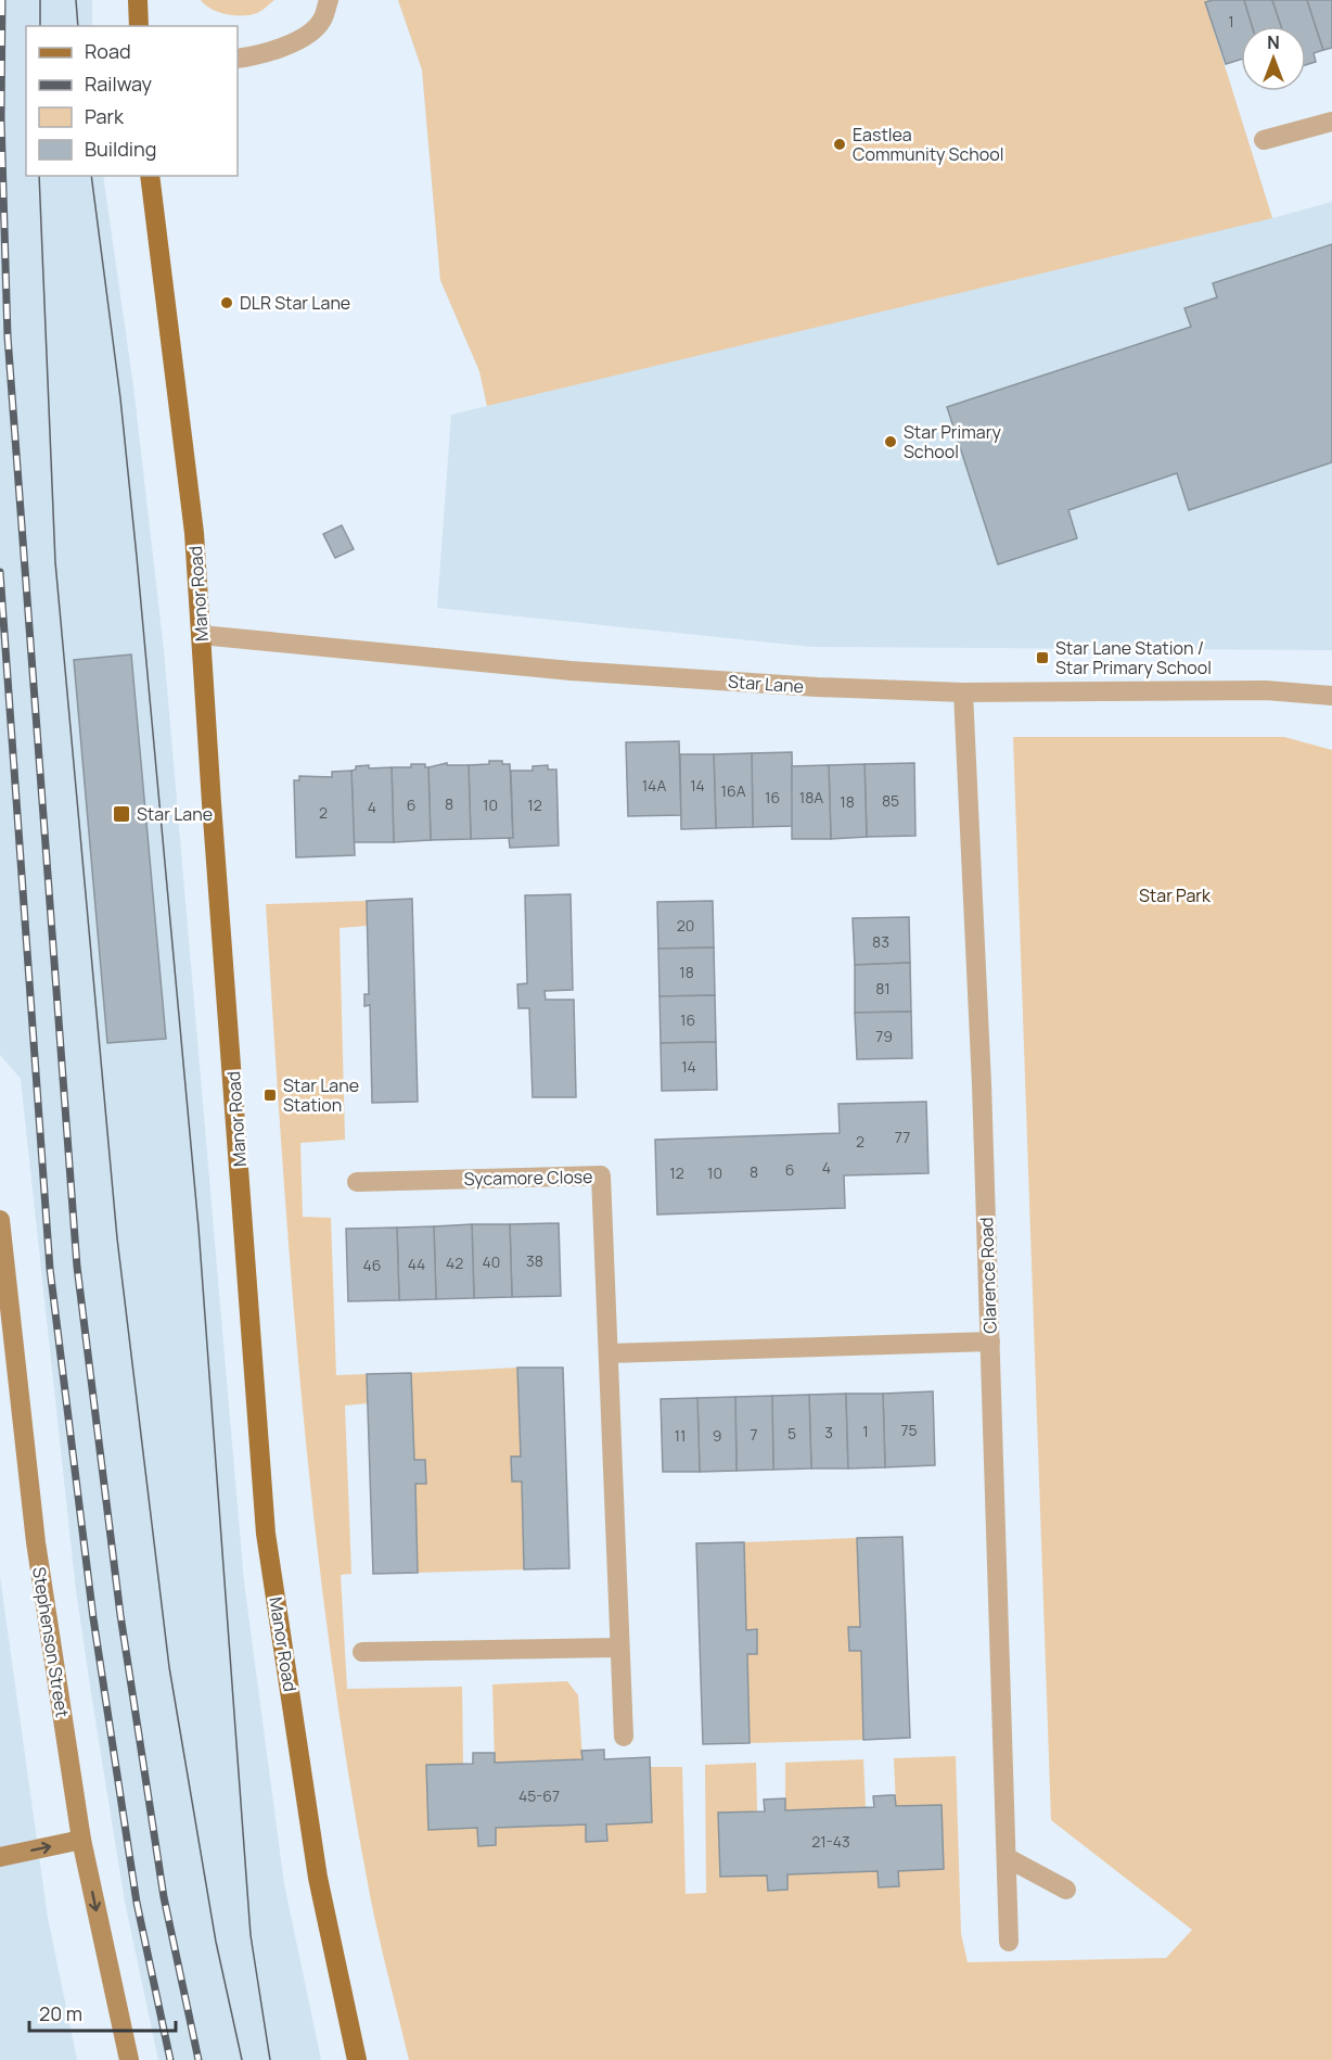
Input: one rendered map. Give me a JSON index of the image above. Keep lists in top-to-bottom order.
{
  "streets": {
    "main road": ["Manor Road", "Stephenson Street"],
    "street": ["Star Lane", "Sycamore Close", "Clarence Road"]
  },
  "crossings": [
    ["Manor Road", "Star Lane"],
    ["Star Lane", "Clarence Road"]
  ],
  "parks": ["Star Park"],
  "places": {
    "other": ["Eastlea Community School", "DLR Star Lane", "Star Primary School"],
    "transit": ["Star Lane Station / Star Primary School", "Star Lane", "Star Lane Station"]
  },
  "house_numbers": [
    "1",
    "14A",
    "14",
    "16A",
    "16",
    "18A",
    "85",
    "18",
    "8",
    "6",
    "10",
    "12",
    "4",
    "2",
    "20",
    "83",
    "18",
    "81",
    "16",
    "79",
    "14",
    "77",
    "2",
    "4",
    "6",
    "8",
    "12",
    "10",
    "38",
    "40",
    "42",
    "44",
    "46",
    "75",
    "1",
    "3",
    "5",
    "7",
    "11",
    "9",
    "45-67",
    "21-43"
  ],
  "legend": [
    "Road",
    "Railway",
    "Park",
    "Building"
  ],
  "scale_bar": "20 m",
  "north": "top"
}
